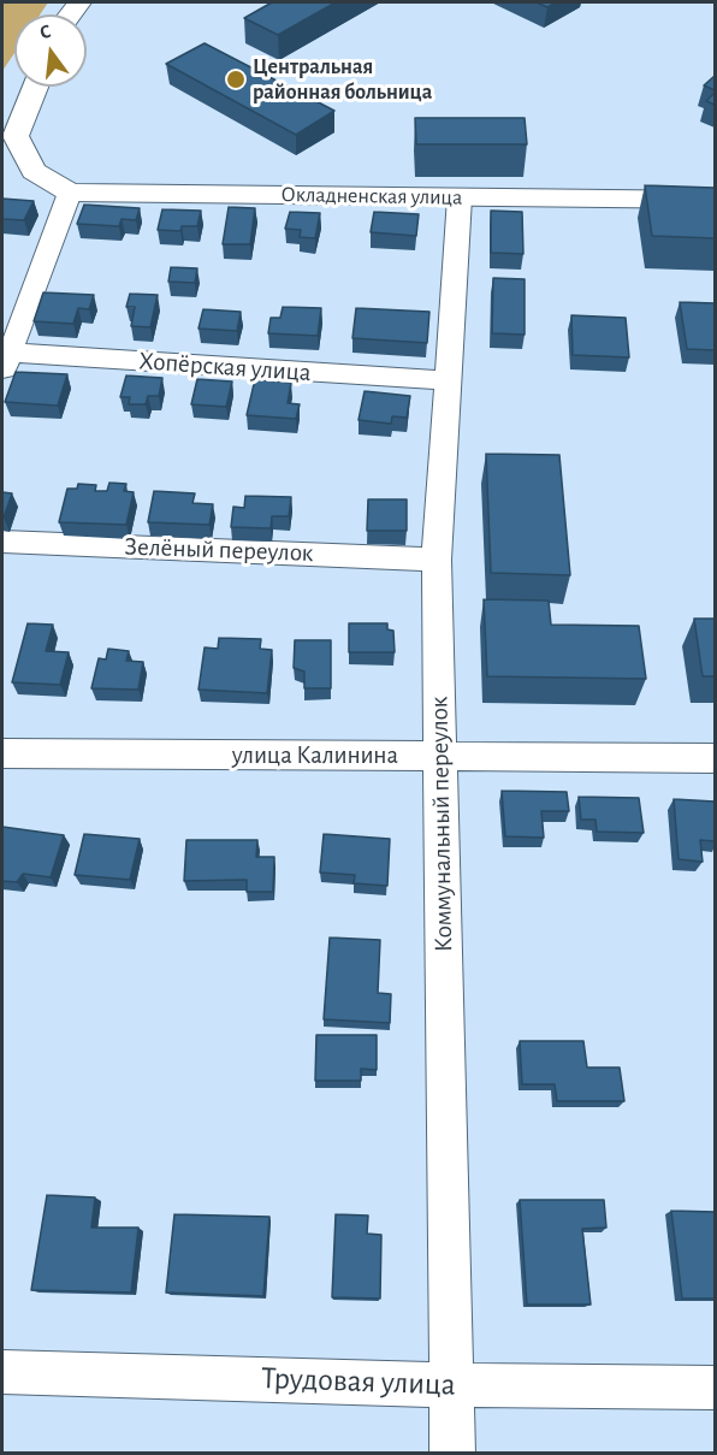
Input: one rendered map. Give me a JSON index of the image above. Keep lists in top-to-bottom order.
{
  "streets": {
    "main road": ["Окладненская улица"],
    "street": [
      "Хопёрская улица",
      "Зелёный переулок",
      "улица Калинина",
      "Коммунальный переулок",
      "Трудовая улица"
    ]
  },
  "crossings": [
    ["Окладненская улица", "Коммунальный переулок"],
    ["Хопёрская улица", "Коммунальный переулок"],
    ["Зелёный переулок", "Коммунальный переулок"],
    ["улица Калинина", "Коммунальный переулок"],
    ["Коммунальный переулок", "Трудовая улица"]
  ],
  "places": ["Центральная районная больница"],
  "north": "top"
}
